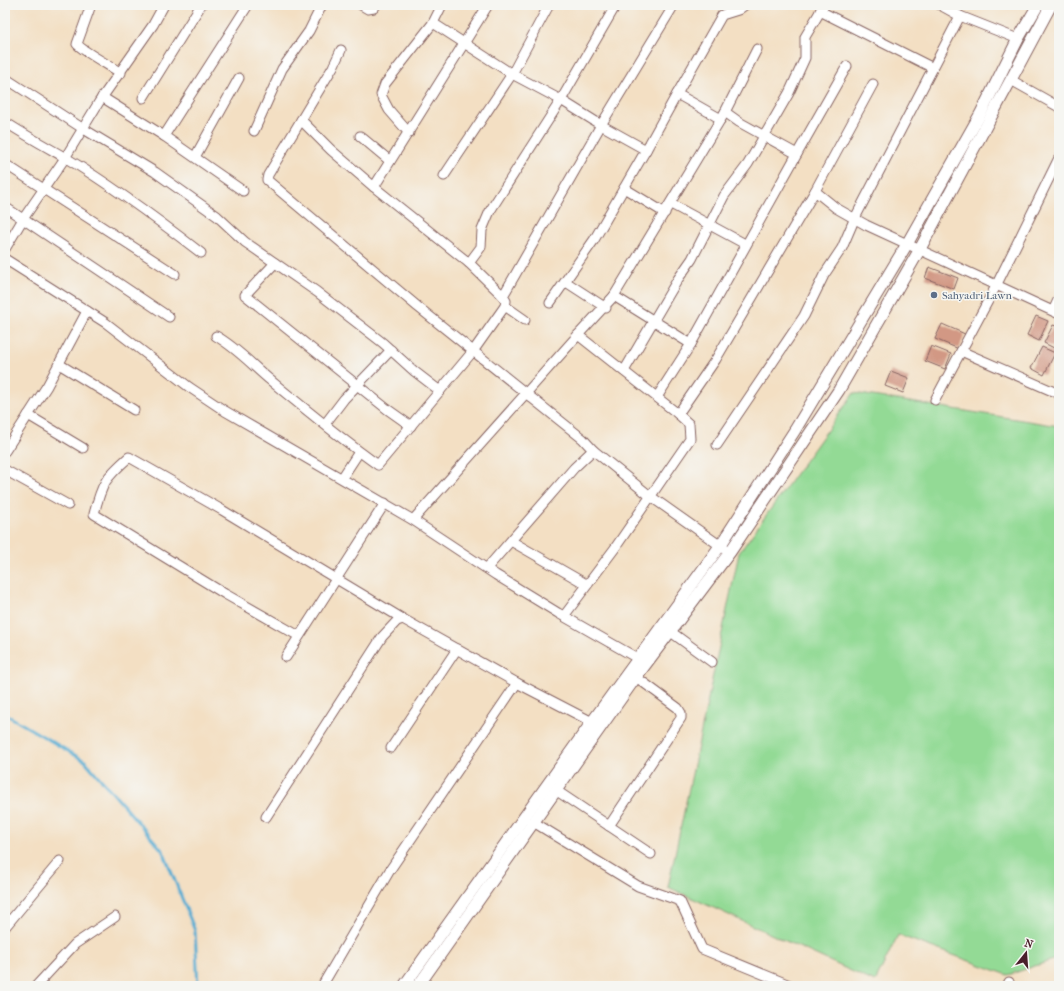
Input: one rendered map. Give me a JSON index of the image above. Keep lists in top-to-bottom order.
{
  "places": ["Sahyadri Lawn"],
  "north": "top"
}
